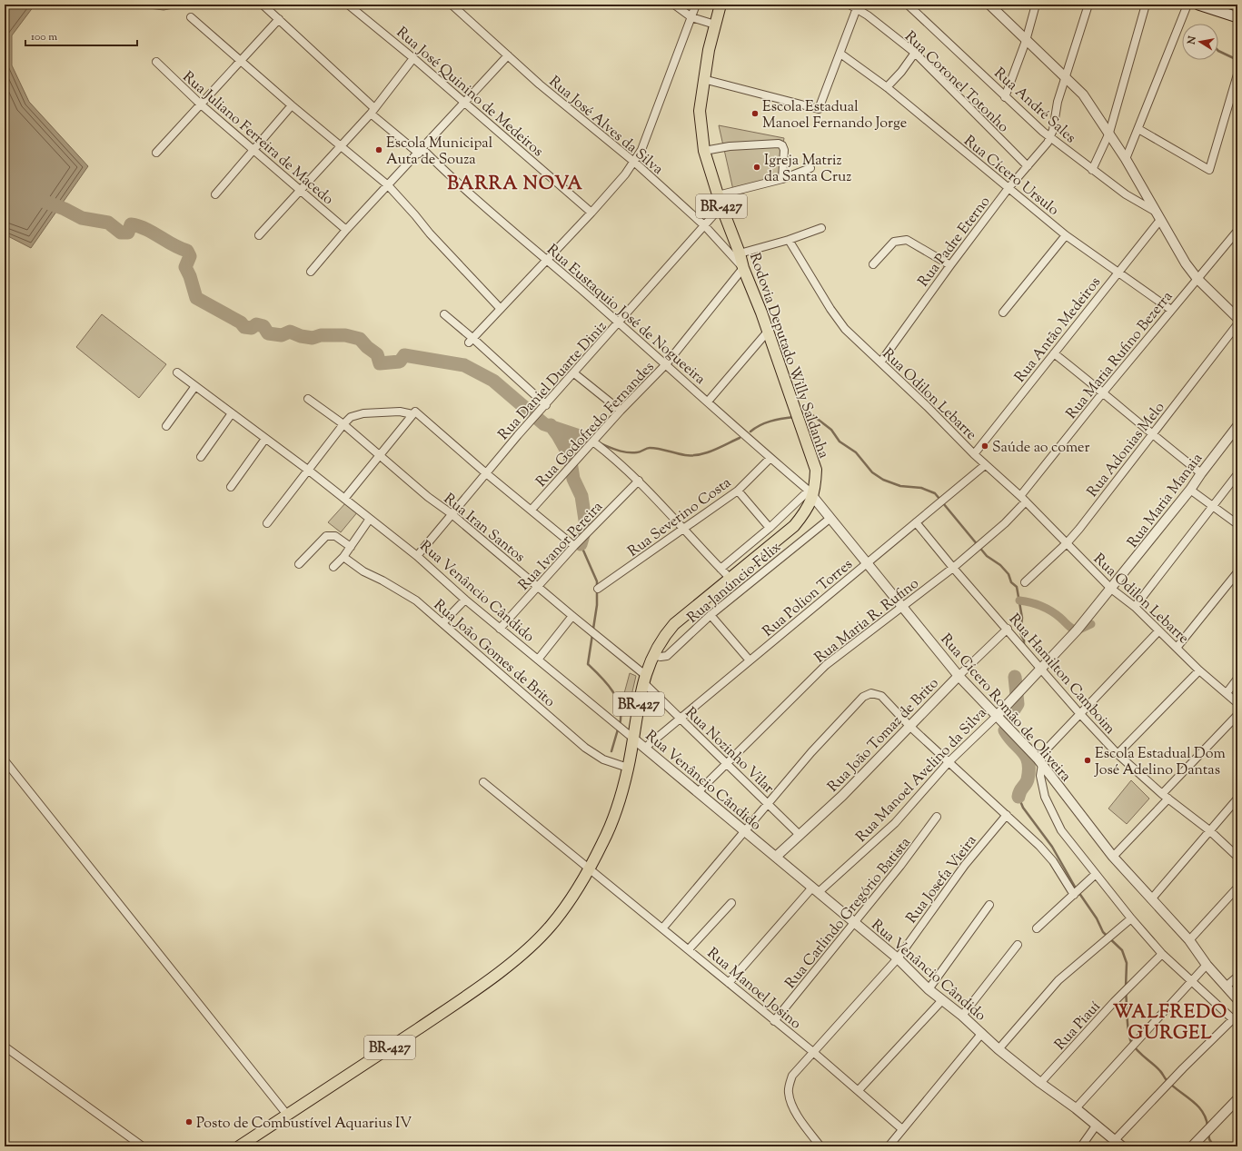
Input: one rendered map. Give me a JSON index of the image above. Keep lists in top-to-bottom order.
{
  "streets": {
    "main road": ["BR-427", "Rodovia Deputado Willy Saldanha"],
    "street": [
      "Rua Coronel Totonho",
      "Rua José Quinino de Medeiros",
      "Rua André Sales",
      "Rua José Alves da Silva",
      "Rua Juliano Ferreira de Macedo",
      "Rua Cícero Ursulo",
      "Rua Padre Eterno",
      "Rua Eustaquio José de Nogueeira",
      "Rua Antão Medeiros",
      "Rua Maria Rufino Bezerra",
      "Rua Daniel Duarte Diniz",
      "Rua Odilon Lebarre",
      "Rua Godofredo Fernandes",
      "Rua Adonias Melo",
      "Rua Maria Manaia",
      "Rua Severino Costa",
      "Rua Iran Santos",
      "Rua Ivanor Pereira",
      "Rua Janúncio Félix",
      "Rua Venâncio Cândido",
      "Rua Polion Torres",
      "Rua Maria R. Rufino",
      "Rua João Gomes de Brito",
      "Rua Hamilton Camboim",
      "Rua Cícero Romão de Oliveira",
      "Rua João Tomaz de Brito",
      "Rua Nozinho Vilar",
      "Rua Manoel Avelino da Silva",
      "Rua Josefa Vieira",
      "Rua Carlindo Gregório Batista",
      "Rua Manoel Josino",
      "Rua Piauí"
    ]
  },
  "crossings": [
    ["Rua Coronel Totonho", "Rua Padre Eterno"],
    ["Rua André Sales", "Rua Padre Eterno"],
    ["Rua André Sales", "Rua Antão Medeiros"],
    ["Rua José Alves da Silva", "Rodovia Deputado Willy Saldanha"],
    ["Rua José Alves da Silva", "Rua Daniel Duarte Diniz"],
    ["Rua José Alves da Silva", "Rua Godofredo Fernandes"],
    ["Rua Cícero Ursulo", "Rua Padre Eterno"],
    ["Rua Cícero Ursulo", "Rua Antão Medeiros"],
    ["Rua Cícero Ursulo", "Rua Maria Rufino Bezerra"],
    ["Rua Padre Eterno", "Rua Odilon Lebarre"],
    ["Rua Eustaquio José de Nogueeira", "Rodovia Deputado Willy Saldanha"],
    ["Rua Eustaquio José de Nogueeira", "Rua Daniel Duarte Diniz"],
    ["Rua Eustaquio José de Nogueeira", "Rua Godofredo Fernandes"],
    ["Rua Eustaquio José de Nogueeira", "Rua Severino Costa"],
    ["Rua Eustaquio José de Nogueeira", "Rua Cícero Romão de Oliveira"],
    ["Rua Antão Medeiros", "Rua Odilon Lebarre"],
    ["Rua Maria Rufino Bezerra", "Rua Odilon Lebarre"],
    ["Rua Maria Rufino Bezerra", "Rua Maria R. Rufino"],
    ["Rodovia Deputado Willy Saldanha", "Rua Daniel Duarte Diniz"],
    ["Rodovia Deputado Willy Saldanha", "Rua Godofredo Fernandes"],
    ["Rodovia Deputado Willy Saldanha", "Rua Iran Santos"],
    ["Rodovia Deputado Willy Saldanha", "Rua Janúncio Félix"],
    ["Rodovia Deputado Willy Saldanha", "Rua Venâncio Cândido"],
    ["Rodovia Deputado Willy Saldanha", "Rua João Gomes de Brito"],
    ["Rodovia Deputado Willy Saldanha", "Rua Cícero Romão de Oliveira"],
    ["Rodovia Deputado Willy Saldanha", "Rua Nozinho Vilar"],
    ["Rodovia Deputado Willy Saldanha", "Rua Manoel Josino"],
    ["Rua Daniel Duarte Diniz", "Rua Iran Santos"],
    ["Rua Daniel Duarte Diniz", "Rua Venâncio Cândido"],
    ["Rua Odilon Lebarre", "Rua Adonias Melo"],
    ["Rua Odilon Lebarre", "Rua Maria Manaia"],
    ["Rua Odilon Lebarre", "Rua Polion Torres"],
    ["Rua Odilon Lebarre", "Rua Maria R. Rufino"],
    ["Rua Odilon Lebarre", "Rua Manoel Avelino da Silva"],
    ["Rua Maria Manaia", "Rua Manoel Avelino da Silva"],
    ["Rua Iran Santos", "Rua Ivanor Pereira"],
    ["Rua Iran Santos", "Rua Nozinho Vilar"],
    ["Rua Ivanor Pereira", "Rua Venâncio Cândido"],
    ["Rua Janúncio Félix", "Rua Cícero Romão de Oliveira"],
    ["Rua Venâncio Cândido", "Rua Polion Torres"],
    ["Rua Venâncio Cândido", "Rua Maria R. Rufino"],
    ["Rua Venâncio Cândido", "Rua João Tomaz de Brito"],
    ["Rua Venâncio Cândido", "Rua Manoel Avelino da Silva"],
    ["Rua Venâncio Cândido", "Rua Josefa Vieira"],
    ["Rua Venâncio Cândido", "Rua Carlindo Gregório Batista"],
    ["Rua Venâncio Cândido", "Rua Piauí"],
    ["Rua Polion Torres", "Rua Hamilton Camboim"],
    ["Rua Polion Torres", "Rua Cícero Romão de Oliveira"],
    ["Rua Polion Torres", "Rua Nozinho Vilar"],
    ["Rua Maria R. Rufino", "Rua Hamilton Camboim"],
    ["Rua Maria R. Rufino", "Rua Cícero Romão de Oliveira"],
    ["Rua Maria R. Rufino", "Rua Nozinho Vilar"],
    ["Rua Hamilton Camboim", "Rua João Tomaz de Brito"],
    ["Rua Hamilton Camboim", "Rua Manoel Avelino da Silva"],
    ["Rua Cícero Romão de Oliveira", "Rua João Tomaz de Brito"],
    ["Rua Cícero Romão de Oliveira", "Rua Manoel Avelino da Silva"],
    ["Rua João Tomaz de Brito", "Rua Nozinho Vilar"],
    ["Rua Manoel Avelino da Silva", "Rua Manoel Josino"],
    ["Rua Josefa Vieira", "Rua Manoel Josino"],
    ["Rua Carlindo Gregório Batista", "Rua Manoel Josino"]
  ],
  "districts": ["BARRA NOVA", "WALFREDO GURGEL"],
  "places": [
    "Escola Estadual Manoel Fernando Jorge",
    "Escola Municipal Auta de Souza",
    "Igreja Matriz da Santa Cruz",
    "Saúde ao comer",
    "Escola Estadual Dom José Adelino Dantas",
    "Posto de Combustível Aquarius IV"
  ],
  "scale_bar": "100 m",
  "north": "left"
}
